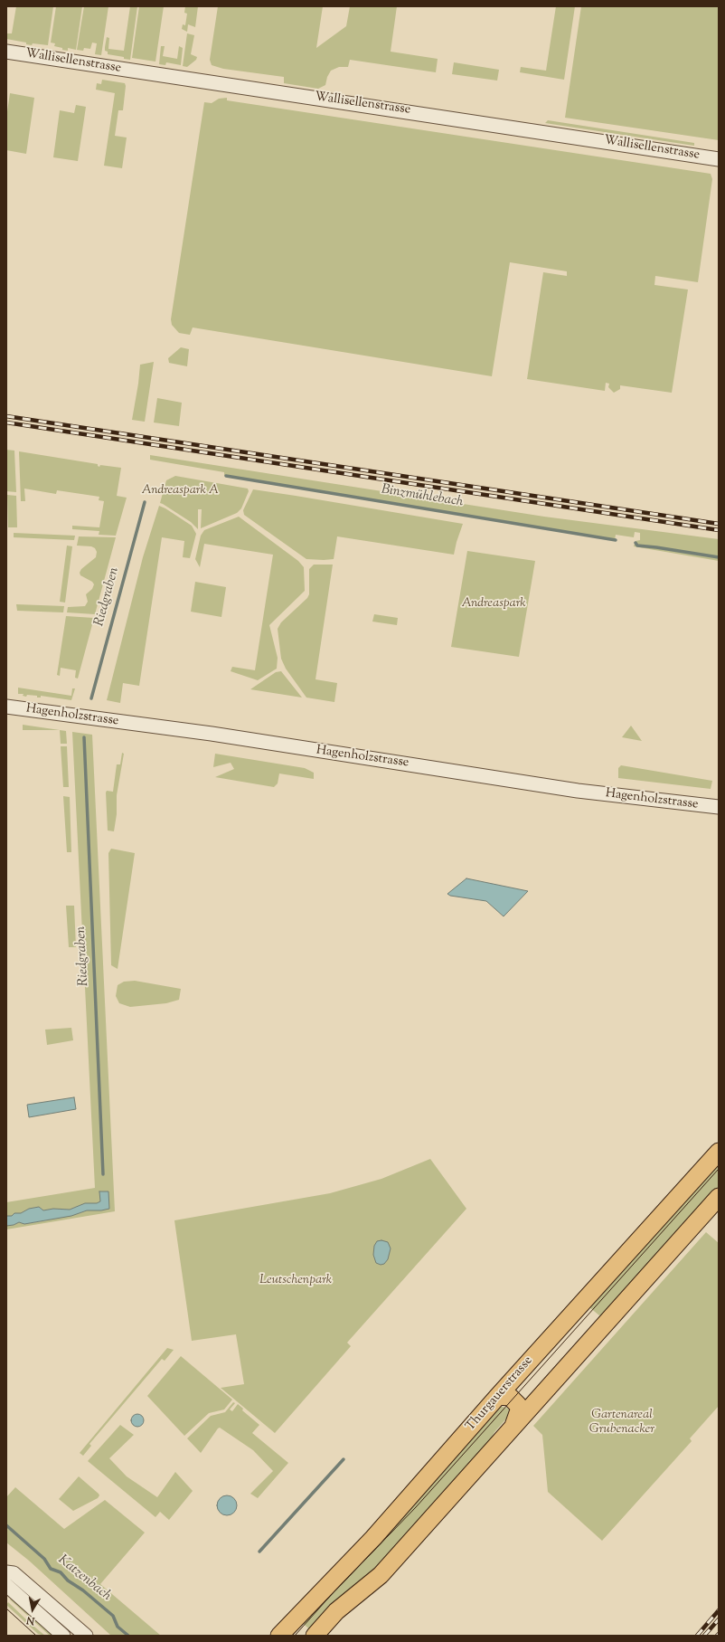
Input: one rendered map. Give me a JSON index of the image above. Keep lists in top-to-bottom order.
{
  "streets": {
    "main road": ["Thurgauerstrasse"],
    "street": ["Wallisellenstrasse", "Hagenholzstrasse"]
  },
  "water": ["Binzmühlebach", "Riedgraben", "Katzenbach"],
  "parks": [
    "Andreaspark A",
    "Andreaspark",
    "Leutschenpark",
    "Gartenareal Grubenacker"
  ],
  "north": "bottom"
}
